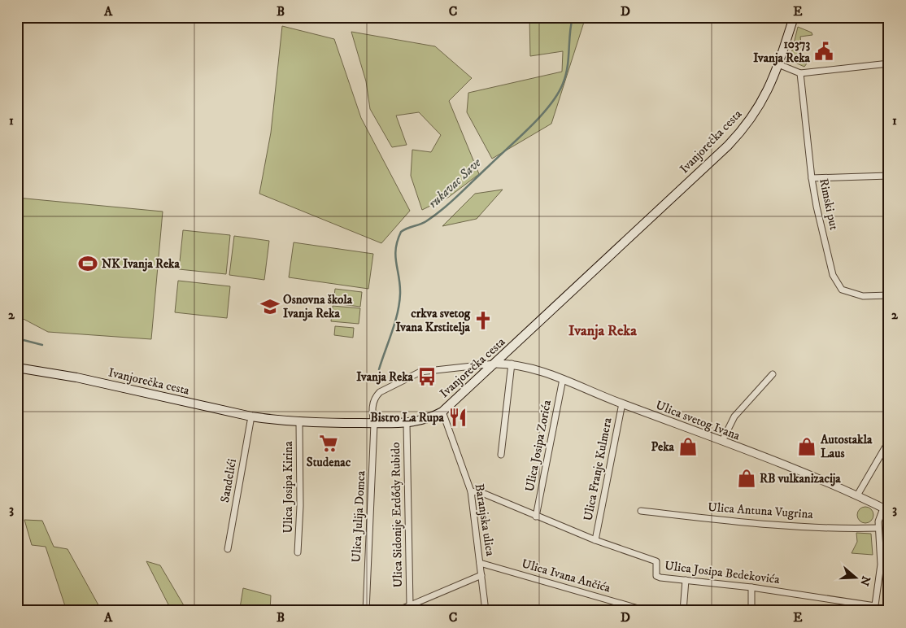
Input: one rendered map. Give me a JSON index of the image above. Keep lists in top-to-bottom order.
{
  "streets": {
    "main road": ["Ivanjorečka cesta"],
    "street": [
      "Rimski put",
      "Ulica svetog Ivana",
      "Ulica Josipa Zorića",
      "Ulica Franje Kulmera",
      "Sandelići",
      "Ulica Josipa Kirina",
      "Ulica Antuna Vugrina",
      "Ulica Sidonije Erdődy Rubido",
      "Ulica Julija Domca",
      "Baranjska ulica",
      "Ulica Josipa Bedekovića",
      "Ulica Ivana Ančića"
    ]
  },
  "crossings": [
    ["Ivanjorečka cesta", "Ulica svetog Ivana"],
    ["Ivanjorečka cesta", "Sandelići"],
    ["Ivanjorečka cesta", "Ulica Josipa Kirina"],
    ["Ivanjorečka cesta", "Ulica Sidonije Erdődy Rubido"],
    ["Ivanjorečka cesta", "Ulica Julija Domca"],
    ["Ivanjorečka cesta", "Baranjska ulica"],
    ["Ulica svetog Ivana", "Ulica Josipa Zorića"],
    ["Ulica svetog Ivana", "Ulica Franje Kulmera"],
    ["Ulica svetog Ivana", "Ulica Julija Domca"],
    ["Ulica Josipa Zorića", "Ulica Josipa Bedekovića"],
    ["Ulica Franje Kulmera", "Ulica Josipa Bedekovića"],
    ["Baranjska ulica", "Ulica Josipa Bedekovića"],
    ["Baranjska ulica", "Ulica Ivana Ančića"]
  ],
  "districts": ["Ivanja Reka"],
  "water": ["rukavac Save"],
  "places": {
    "public building": ["10373 Ivanja Reka"],
    "sports": ["NK Ivanja Reka"],
    "school or university": ["Osnovna škola Ivanja Reka"],
    "church": ["crkva svetog Ivana Krstitelja"],
    "bus stop": ["Ivanja Reka"],
    "restaurant": ["Bistro La Rupa"],
    "supermarket": ["Studenac"],
    "shop": ["Peka", "Autostakla Laus", "RB vulkanizacija"]
  },
  "north": "right",
  "grid": {
    "columns": [
      "A",
      "B",
      "C",
      "D",
      "E"
    ],
    "rows": ["1", "2", "3"]
  }
}
